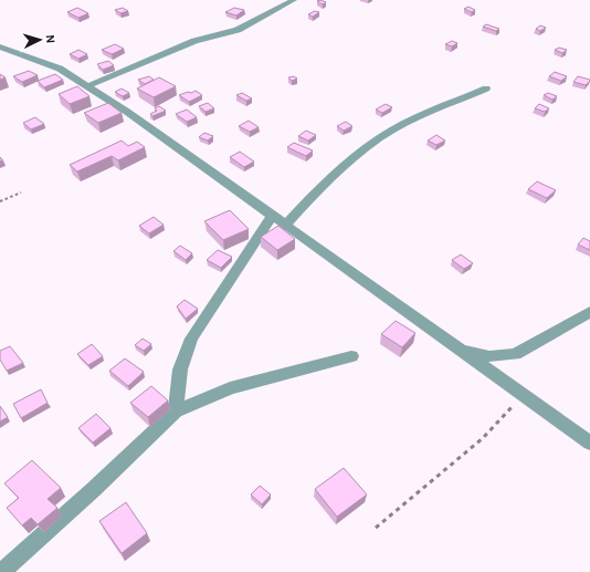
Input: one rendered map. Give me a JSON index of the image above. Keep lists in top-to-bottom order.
{
  "north": "right"
}
